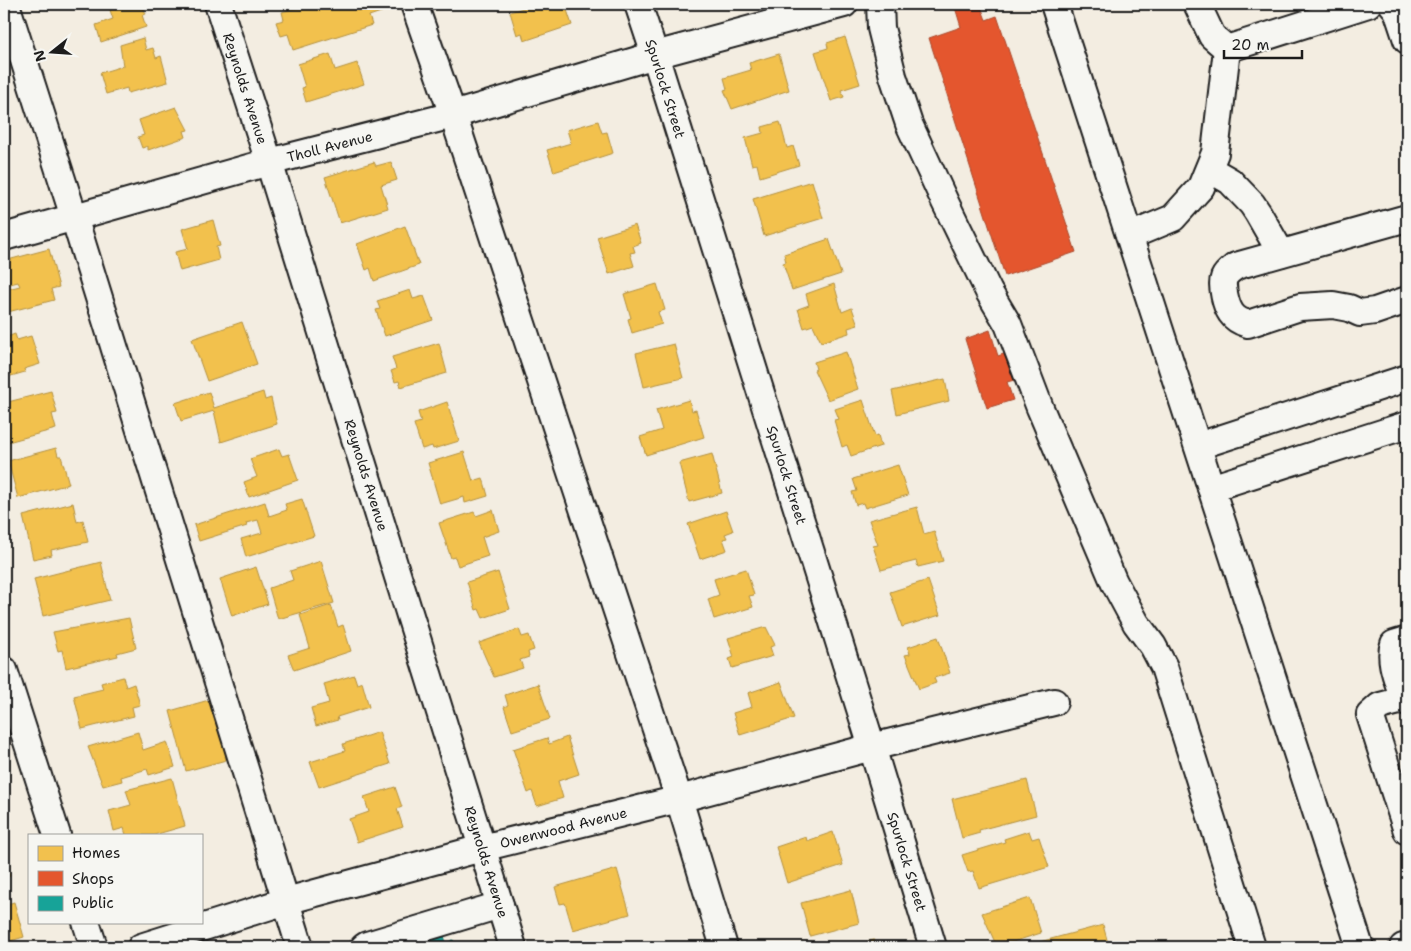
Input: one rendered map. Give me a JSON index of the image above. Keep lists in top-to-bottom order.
{
  "streets": {
    "street": [
      "Reynolds Avenue",
      "Spurlock Street",
      "Tholl Avenue",
      "Owenwood Avenue"
    ]
  },
  "crossings": [
    ["Reynolds Avenue", "Tholl Avenue"],
    ["Reynolds Avenue", "Owenwood Avenue"],
    ["Spurlock Street", "Tholl Avenue"],
    ["Spurlock Street", "Owenwood Avenue"]
  ],
  "legend": ["Homes", "Shops", "Public"],
  "scale_bar": "20 m",
  "north": "left"
}
